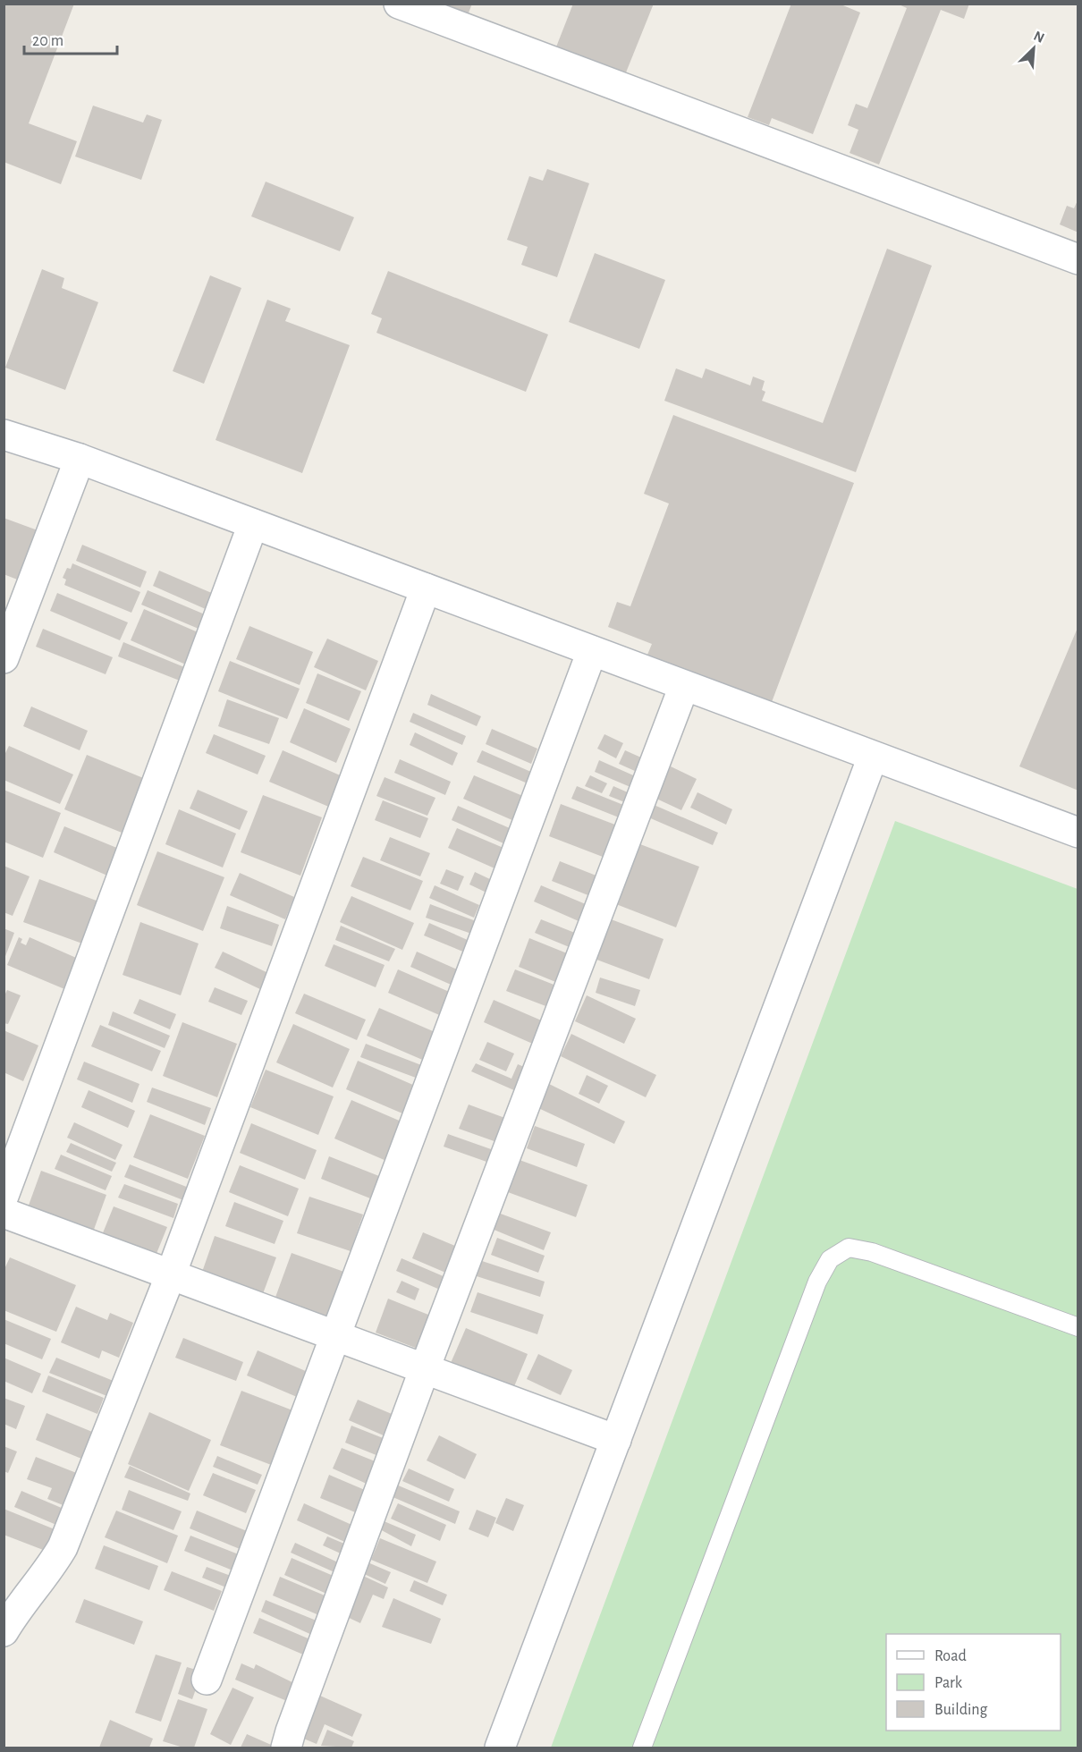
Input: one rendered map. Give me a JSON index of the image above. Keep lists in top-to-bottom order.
{
  "legend": ["Road", "Park", "Building"],
  "scale_bar": "20 m",
  "north": "top right"
}
